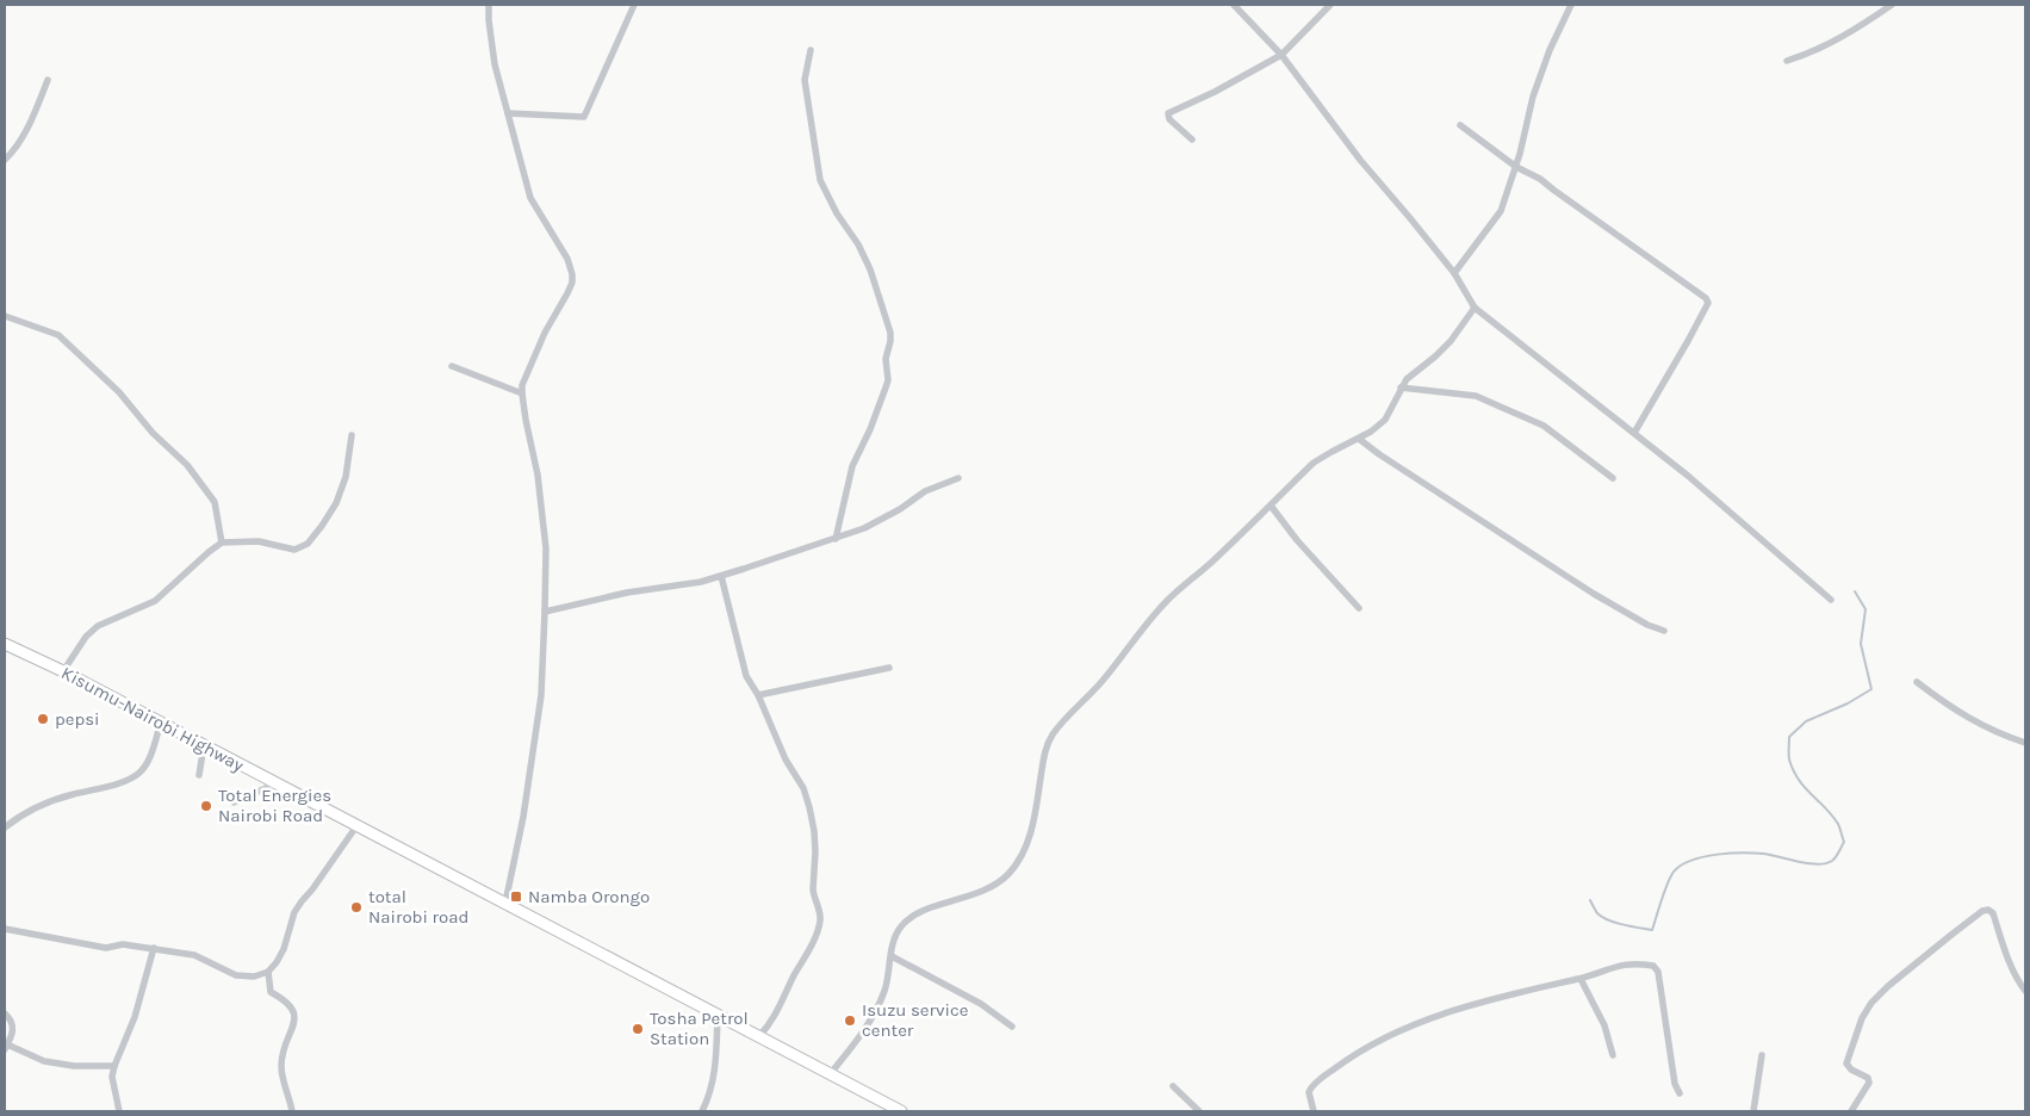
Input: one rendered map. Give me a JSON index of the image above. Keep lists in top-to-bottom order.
{
  "streets": {
    "highway": ["Kisumu-Nairobi Highway"]
  },
  "places": {
    "other": [
      "pepsi",
      "Total Energies Nairobi Road",
      "total Nairobi road",
      "Isuzu service center",
      "Tosha Petrol Station"
    ],
    "transit": ["Namba Orongo"]
  }
}
